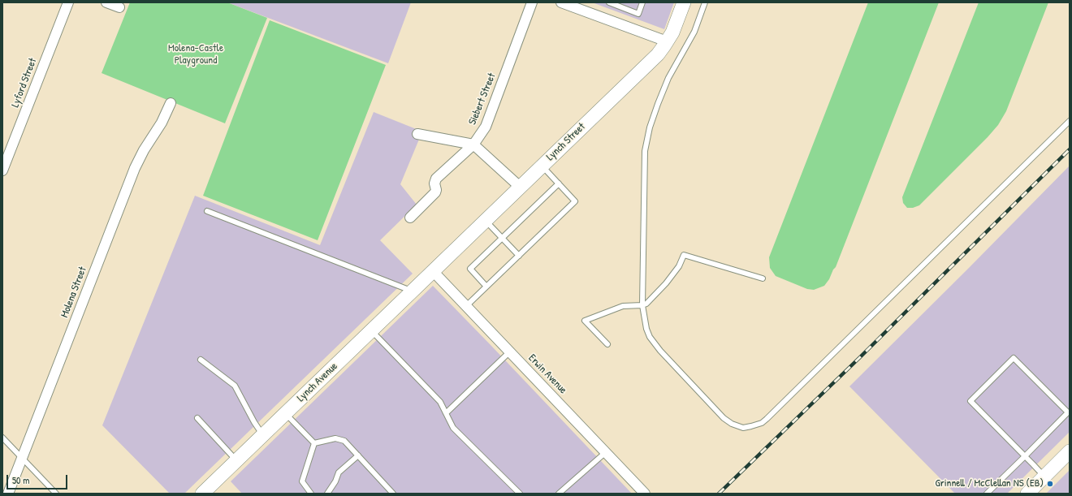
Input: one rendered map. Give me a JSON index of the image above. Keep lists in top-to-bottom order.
{
  "streets": {
    "street": [
      "Lyford Street",
      "Siebert Street",
      "Lynch Street",
      "Molena Street",
      "Erwin Avenue",
      "Lynch Avenue"
    ]
  },
  "crossings": [
    ["Lynch Street", "Erwin Avenue"],
    ["Lynch Street", "Lynch Avenue"],
    ["Erwin Avenue", "Lynch Avenue"]
  ],
  "parks": ["Molena-Castle Playground"],
  "places": ["Grinnell / McClellan NS (EB)"],
  "scale_bar": "50 m"
}
